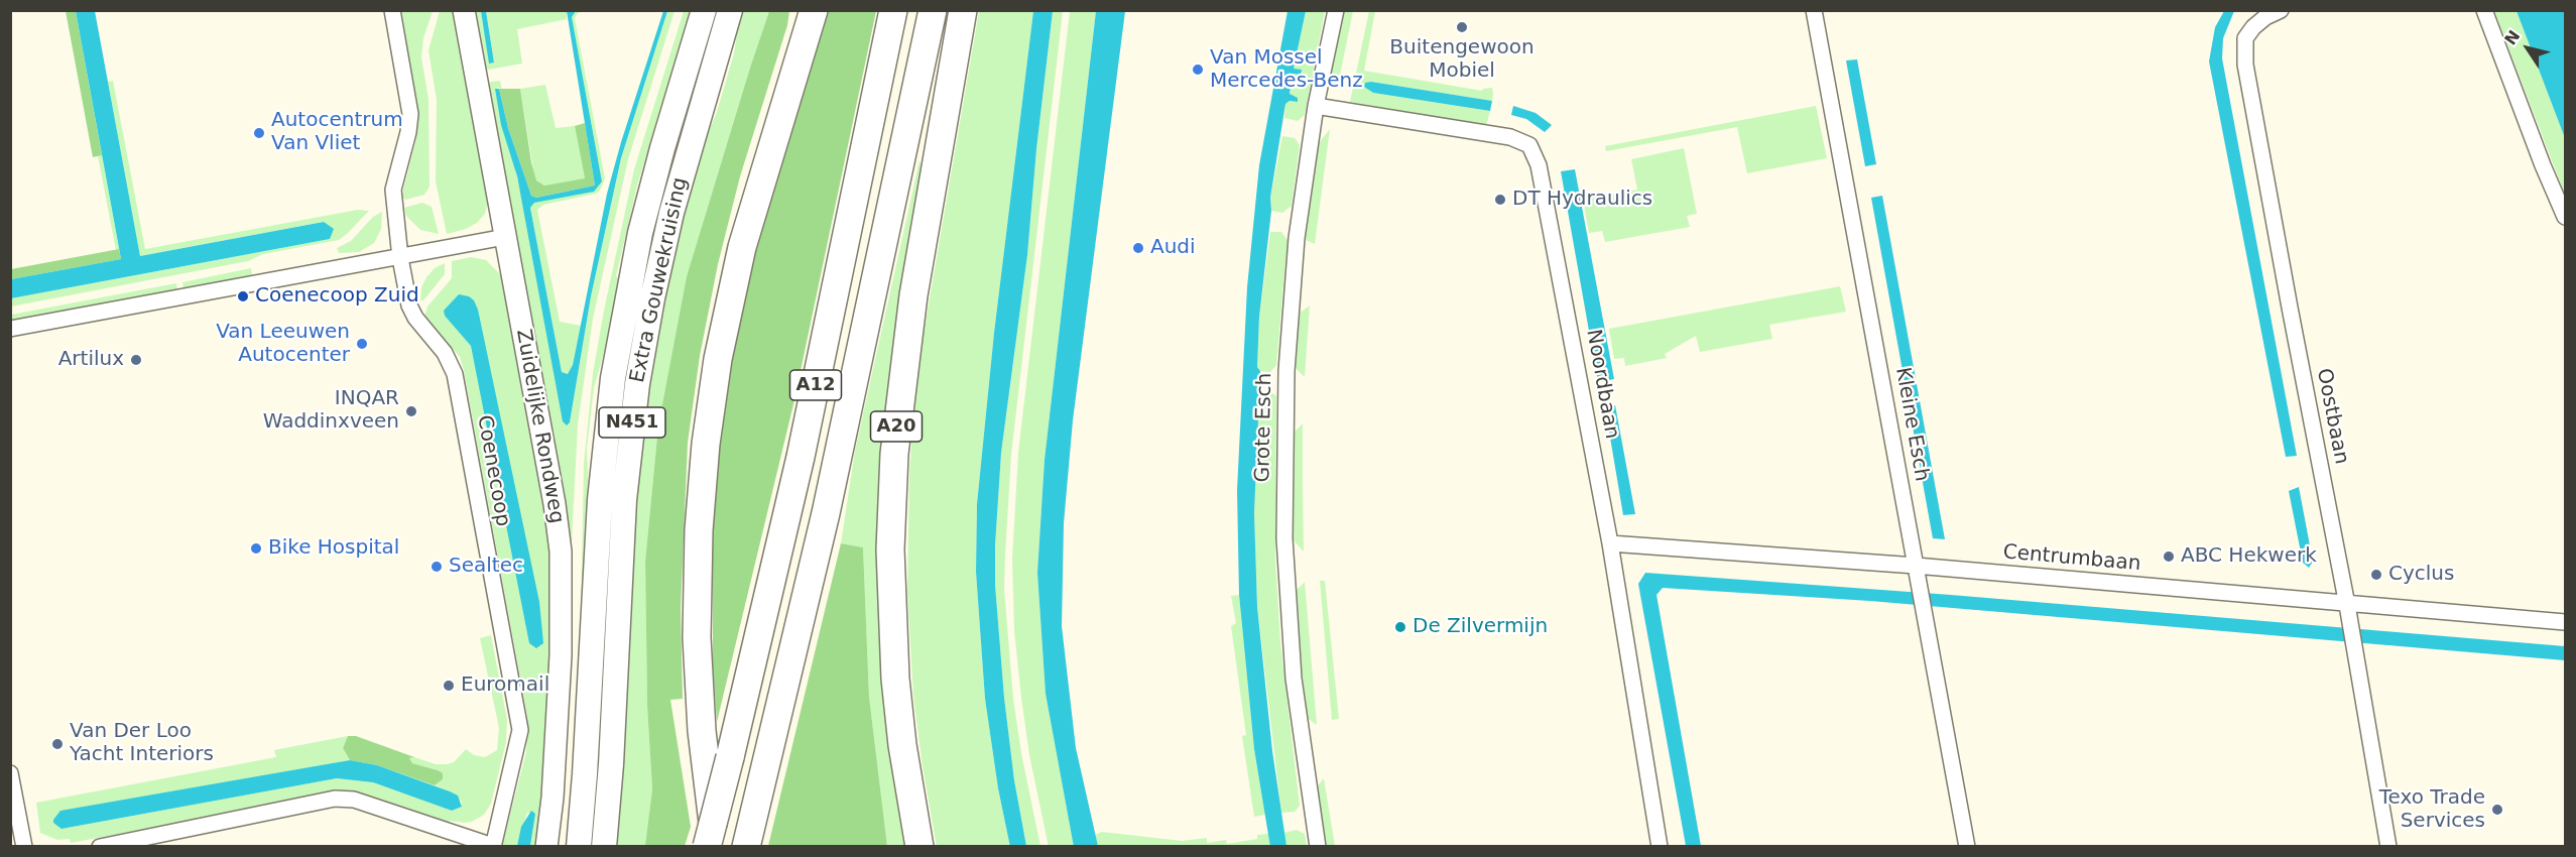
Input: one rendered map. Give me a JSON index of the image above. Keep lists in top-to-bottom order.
{
  "streets": {
    "highway": ["A12", "A20"],
    "main road": ["Extra Gouwekruising", "N451", "Zuidelijke Rondweg"],
    "street": [
      "Noordbaan",
      "Oostbaan",
      "Kleine Esch",
      "Grote Esch",
      "Coenecoop",
      "Centrumbaan"
    ]
  },
  "crossings": [
    ["Noordbaan", "Grote Esch"],
    ["Noordbaan", "Centrumbaan"],
    ["Oostbaan", "Centrumbaan"],
    ["Kleine Esch", "Centrumbaan"]
  ],
  "places": [
    "Buitengewoon Mobiel",
    "Van Mossel Mercedes-Benz",
    "Autocentrum Van Vliet",
    "DT Hydraulics",
    "Audi",
    "Coenecoop Zuid",
    "Van Leeuwen Autocenter",
    "Artilux",
    "INQAR Waddinxveen",
    "Bike Hospital",
    "ABC Hekwerk",
    "Sealtec",
    "Cyclus",
    "De Zilvermijn",
    "Euromail",
    "Van Der Loo Yacht Interiors",
    "Texo Trade Services"
  ],
  "north": "top left"
}
